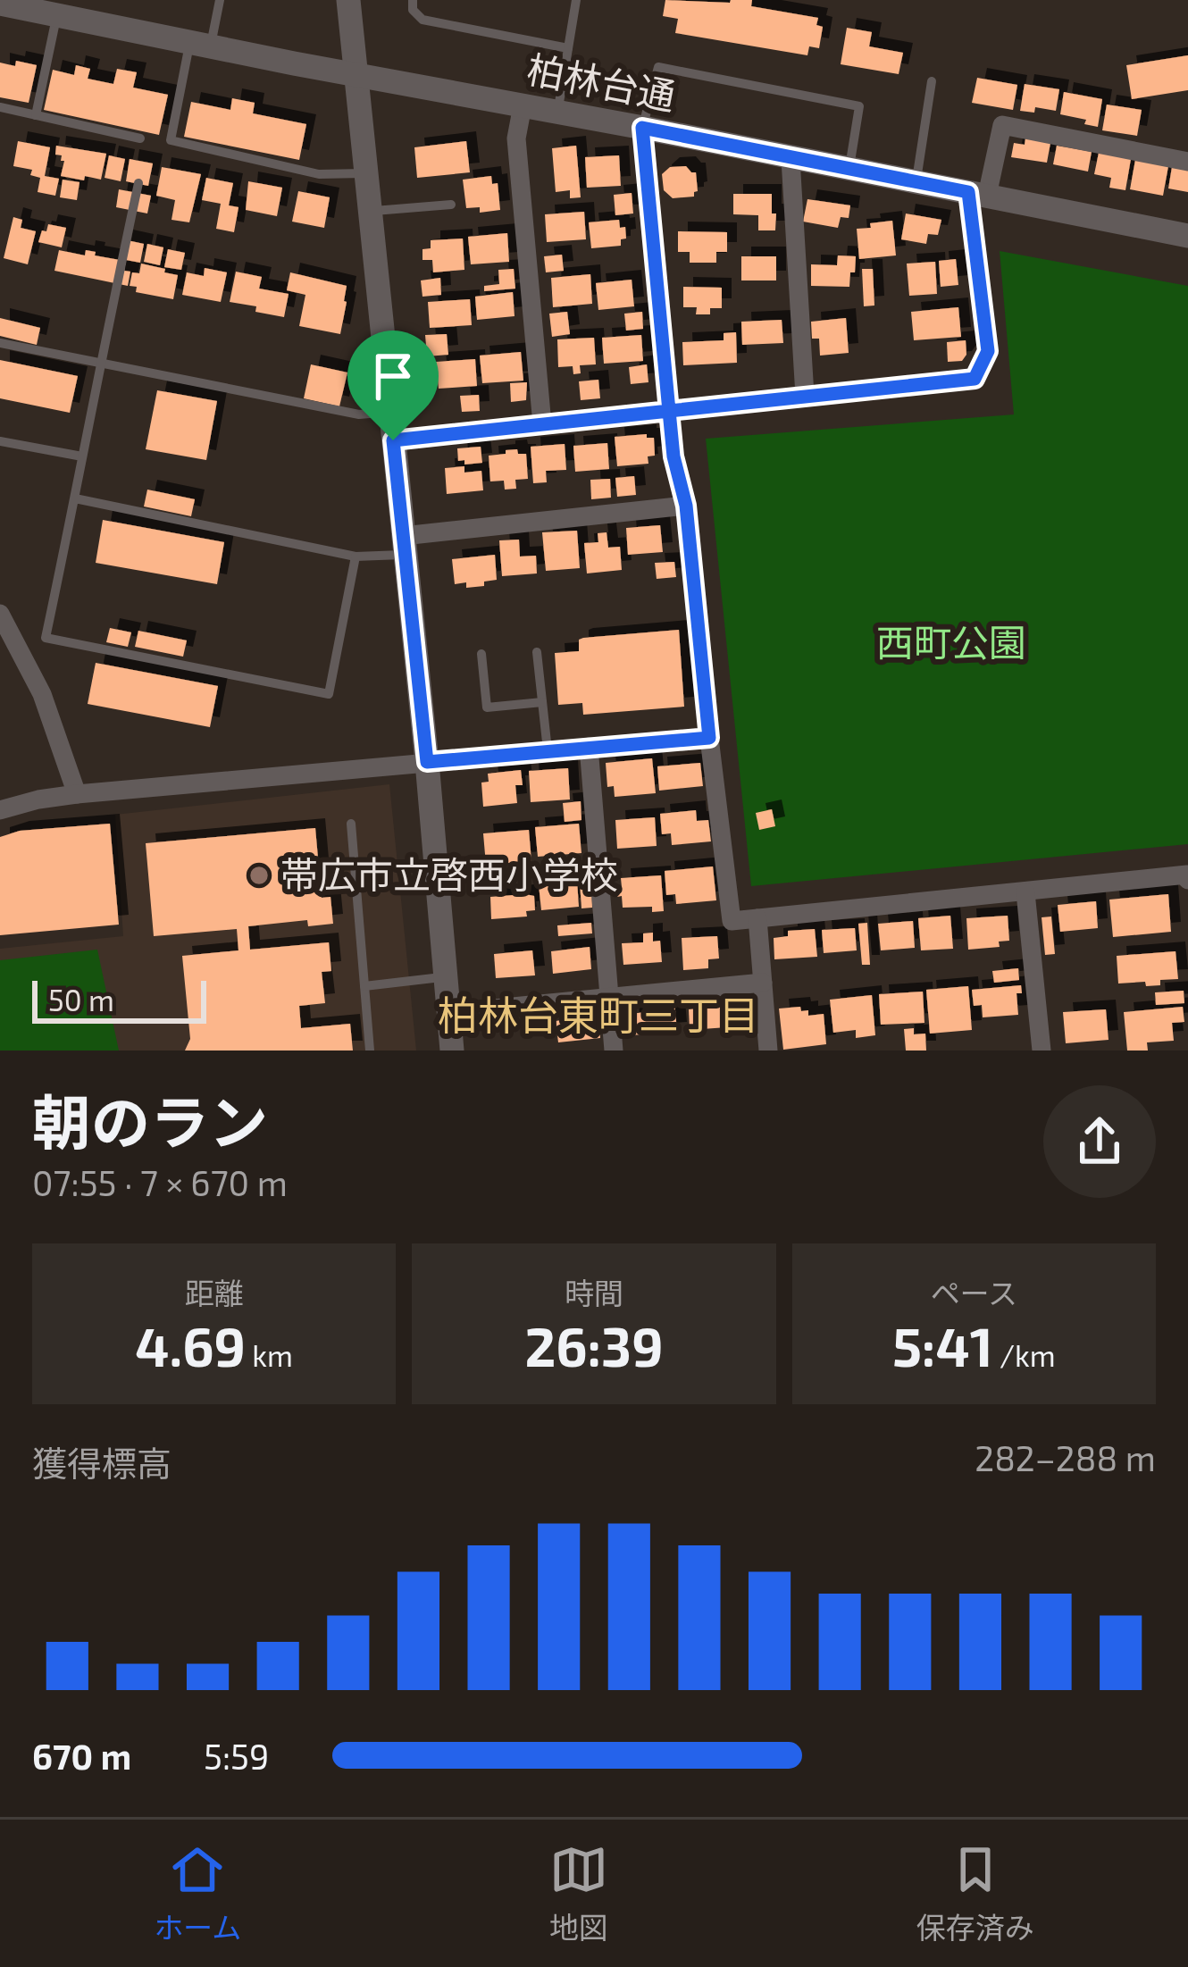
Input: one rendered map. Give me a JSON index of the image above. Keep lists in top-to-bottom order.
{
  "streets": {
    "street": ["柏林台通"]
  },
  "districts": ["柏林台東町三丁目"],
  "parks": ["西町公園"],
  "places": ["帯広市立啓西小学校"],
  "scale_bar": "50 m",
  "page": {
    "scale": "50 m",
    "heading": ["朝のラン", "07:55 · 7 × 670 m"],
    "stats": [
      ["距離", "4.69 km"],
      ["時間", "26:39"],
      ["ペース", "5:41 /km"]
    ],
    "chart": ["獲得標高", "282–288 m"],
    "list": [
      {
        "name": "670 m",
        "note": "5:59"
      }
    ],
    "tabs": ["ホーム", "地図", "保存済み"]
  }
}
